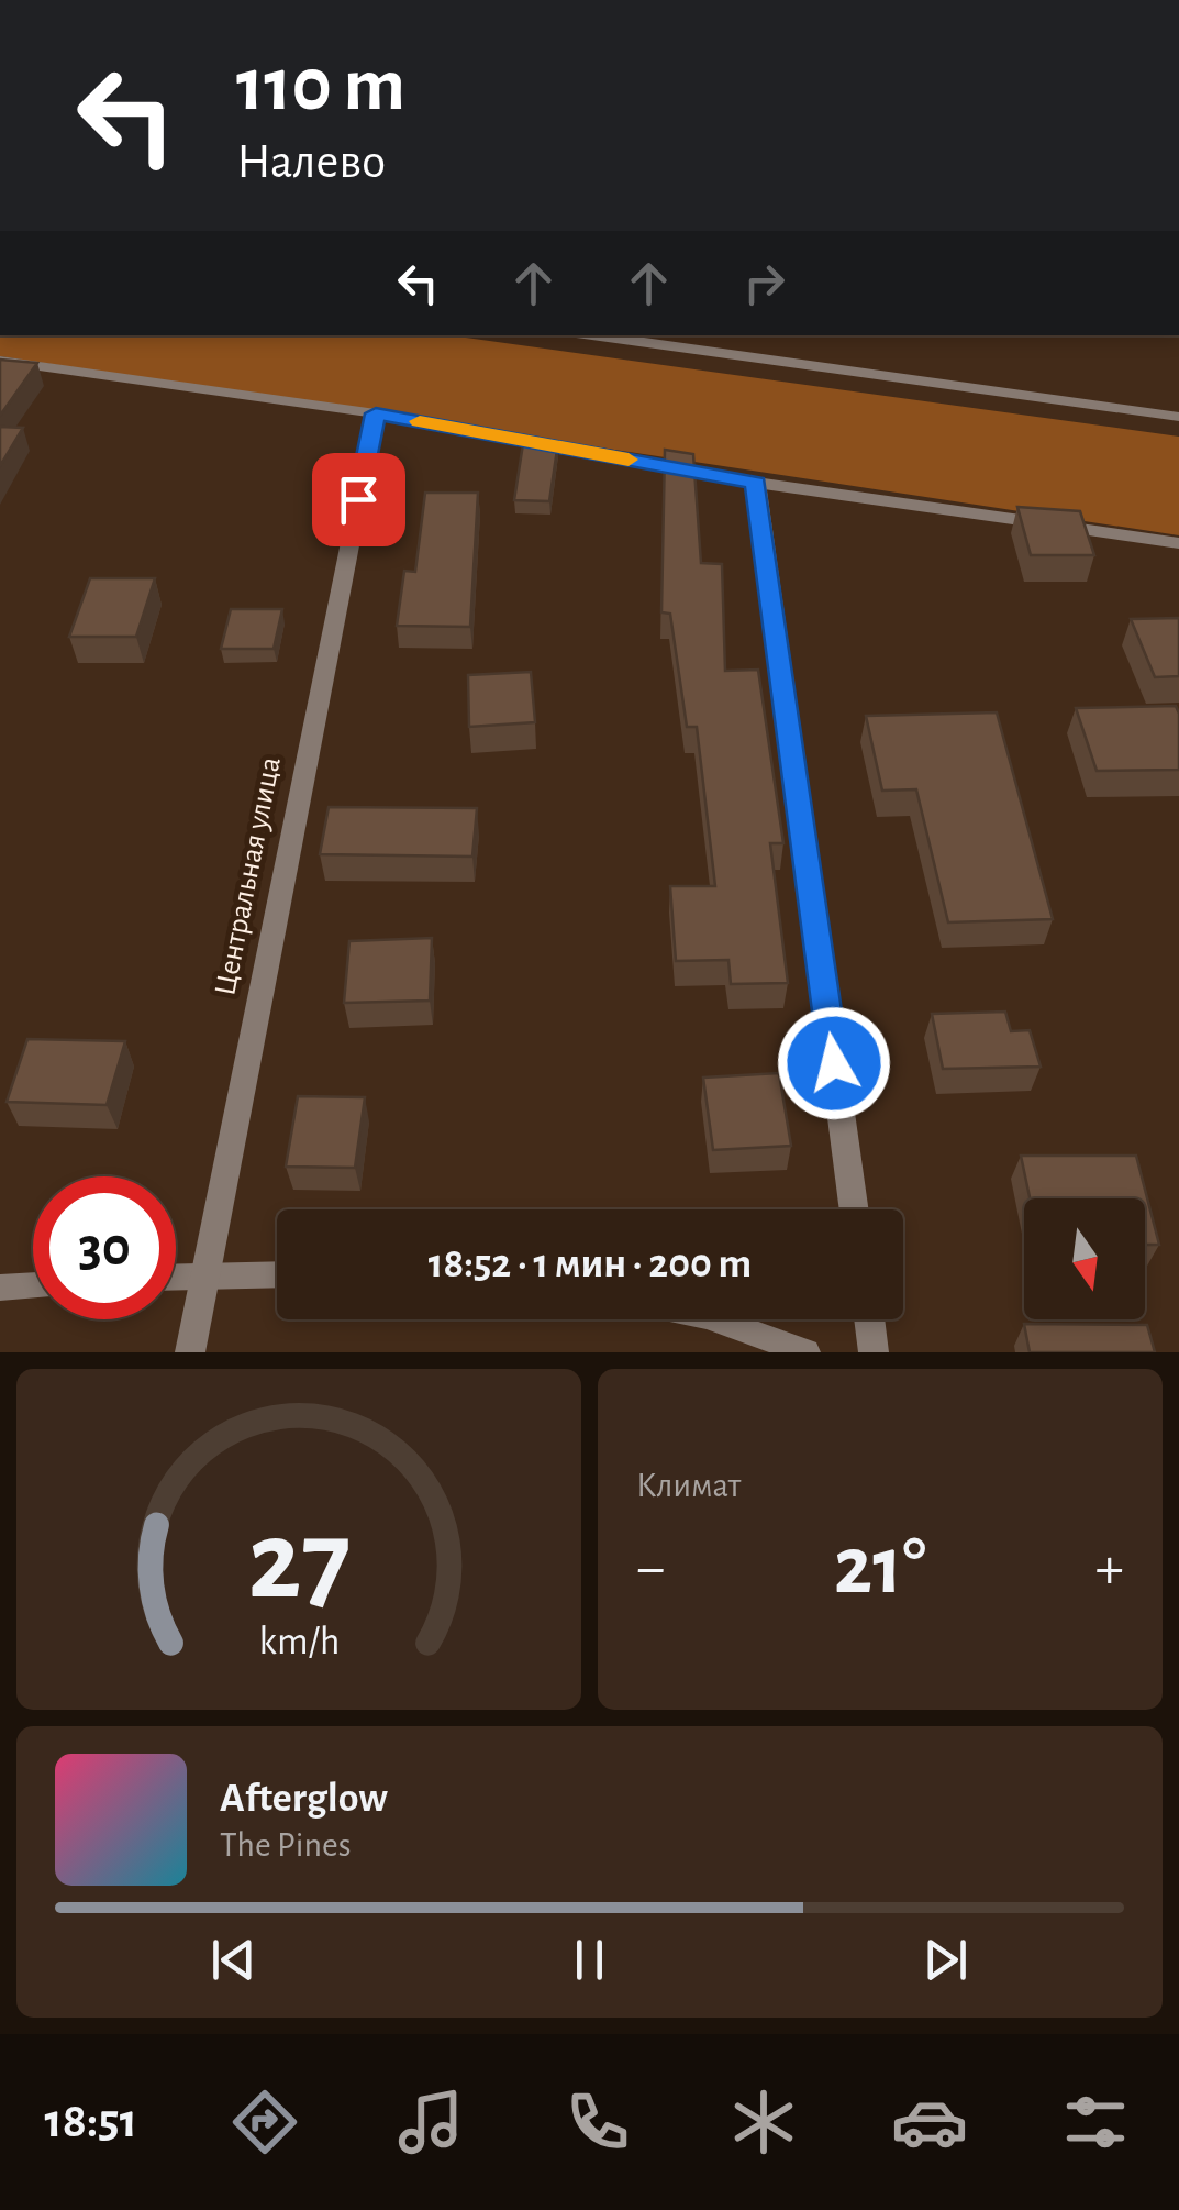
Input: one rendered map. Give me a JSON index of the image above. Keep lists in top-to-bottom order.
{
  "streets": {
    "street": ["Центральная улица"]
  },
  "north": "bottom",
  "page": {
    "turn": ["110 m", "Налево"],
    "limit": "30",
    "trip": "18:52 · 1 мин · 200 m",
    "tile": "Климат",
    "heat": ["−", "21°", "+"],
    "song": ["Afterglow", "The Pines"],
    "tabs": "18:51",
    "gauge": ["27", "km/h"]
  }
}
